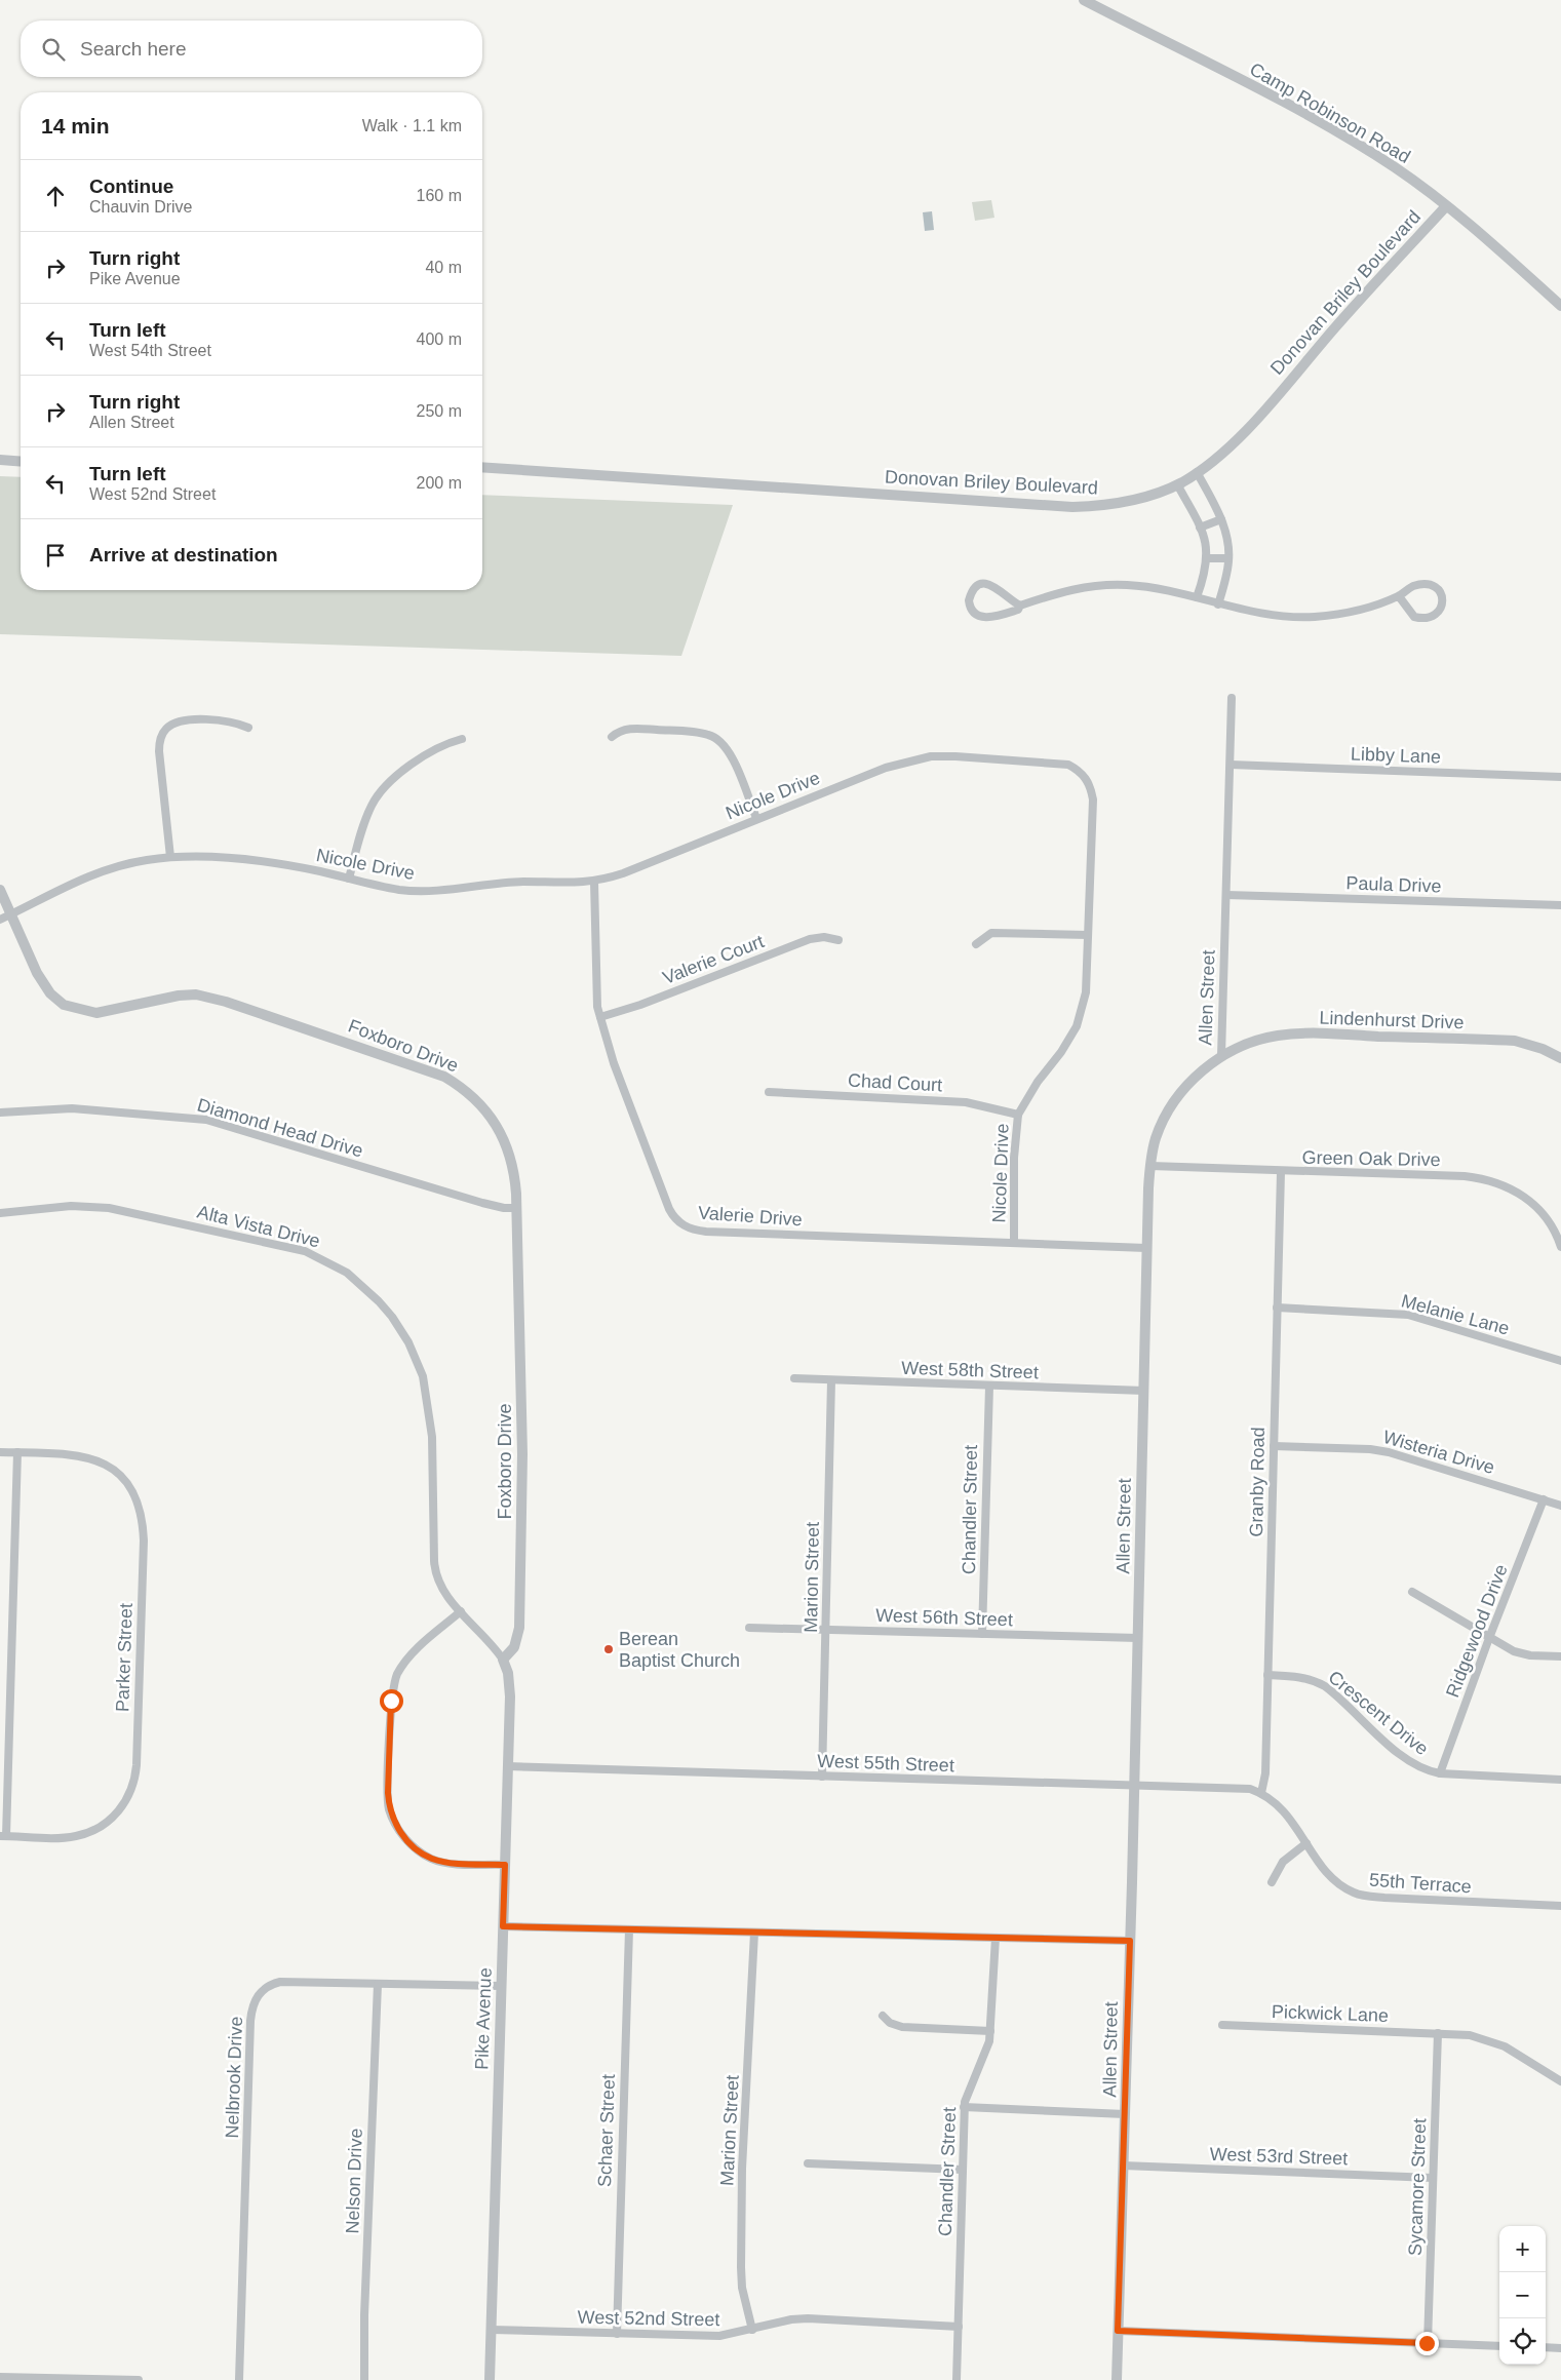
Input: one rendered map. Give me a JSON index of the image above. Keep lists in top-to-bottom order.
{
  "streets": {
    "street": [
      "Camp Robinson Road",
      "Donovan Briley Boulevard",
      "Libby Lane",
      "Nicole Drive",
      "Paula Drive",
      "Valerie Court",
      "Allen Street",
      "Lindenhurst Drive",
      "Foxboro Drive",
      "Chad Court",
      "Diamond Head Drive",
      "Green Oak Drive",
      "Valerie Drive",
      "Alta Vista Drive",
      "Melanie Lane",
      "West 58th Street",
      "Wisteria Drive",
      "Granby Road",
      "Chandler Street",
      "Marion Street",
      "West 56th Street",
      "Ridgewood Drive",
      "Parker Street",
      "Crescent Drive",
      "West 55th Street",
      "55th Terrace",
      "Pickwick Lane",
      "Pike Avenue",
      "Nelbrook Drive",
      "Schaer Street",
      "West 53rd Street",
      "Nelson Drive",
      "Sycamore Street",
      "West 52nd Street"
    ]
  },
  "crossings": [
    ["Camp Robinson Road", "Donovan Briley Boulevard"],
    ["Libby Lane", "Allen Street"],
    ["Nicole Drive", "Foxboro Drive"],
    ["Nicole Drive", "Chad Court"],
    ["Nicole Drive", "Valerie Drive"],
    ["Paula Drive", "Allen Street"],
    ["Valerie Court", "Valerie Drive"],
    ["Allen Street", "Lindenhurst Drive"],
    ["Allen Street", "Green Oak Drive"],
    ["Allen Street", "Valerie Drive"],
    ["Allen Street", "West 58th Street"],
    ["Allen Street", "West 56th Street"],
    ["Allen Street", "West 55th Street"],
    ["Allen Street", "West 53rd Street"],
    ["Foxboro Drive", "Diamond Head Drive"],
    ["Foxboro Drive", "Alta Vista Drive"],
    ["Foxboro Drive", "Pike Avenue"],
    ["Green Oak Drive", "Granby Road"],
    ["Alta Vista Drive", "Pike Avenue"],
    ["Melanie Lane", "Granby Road"],
    ["West 58th Street", "Chandler Street"],
    ["West 58th Street", "Marion Street"],
    ["Wisteria Drive", "Granby Road"],
    ["Wisteria Drive", "Ridgewood Drive"],
    ["Granby Road", "Crescent Drive"],
    ["Granby Road", "West 55th Street"],
    ["Granby Road", "55th Terrace"],
    ["Chandler Street", "West 56th Street"],
    ["Chandler Street", "West 52nd Street"],
    ["Marion Street", "West 56th Street"],
    ["Marion Street", "West 55th Street"],
    ["Marion Street", "West 52nd Street"],
    ["Ridgewood Drive", "Crescent Drive"],
    ["West 55th Street", "55th Terrace"],
    ["West 55th Street", "Pike Avenue"],
    ["Pickwick Lane", "Sycamore Street"],
    ["Pike Avenue", "Nelbrook Drive"],
    ["Pike Avenue", "West 52nd Street"],
    ["Nelbrook Drive", "Nelson Drive"],
    ["Schaer Street", "West 52nd Street"],
    ["West 53rd Street", "Sycamore Street"]
  ],
  "places": ["Berean Baptist Church"],
  "page": {
    "search": "Search here",
    "heading": ["14 min", "Walk · 1.1 km"],
    "list": [
      ["Continue", "Chauvin Drive", "160 m"],
      ["Turn right", "Pike Avenue", "40 m"],
      ["Turn left", "West 54th Street", "400 m"],
      ["Turn right", "Allen Street", "250 m"],
      ["Turn left", "West 52nd Street", "200 m"],
      "Arrive at destination"
    ],
    "map_buttons": ["+", "−"]
  }
}
